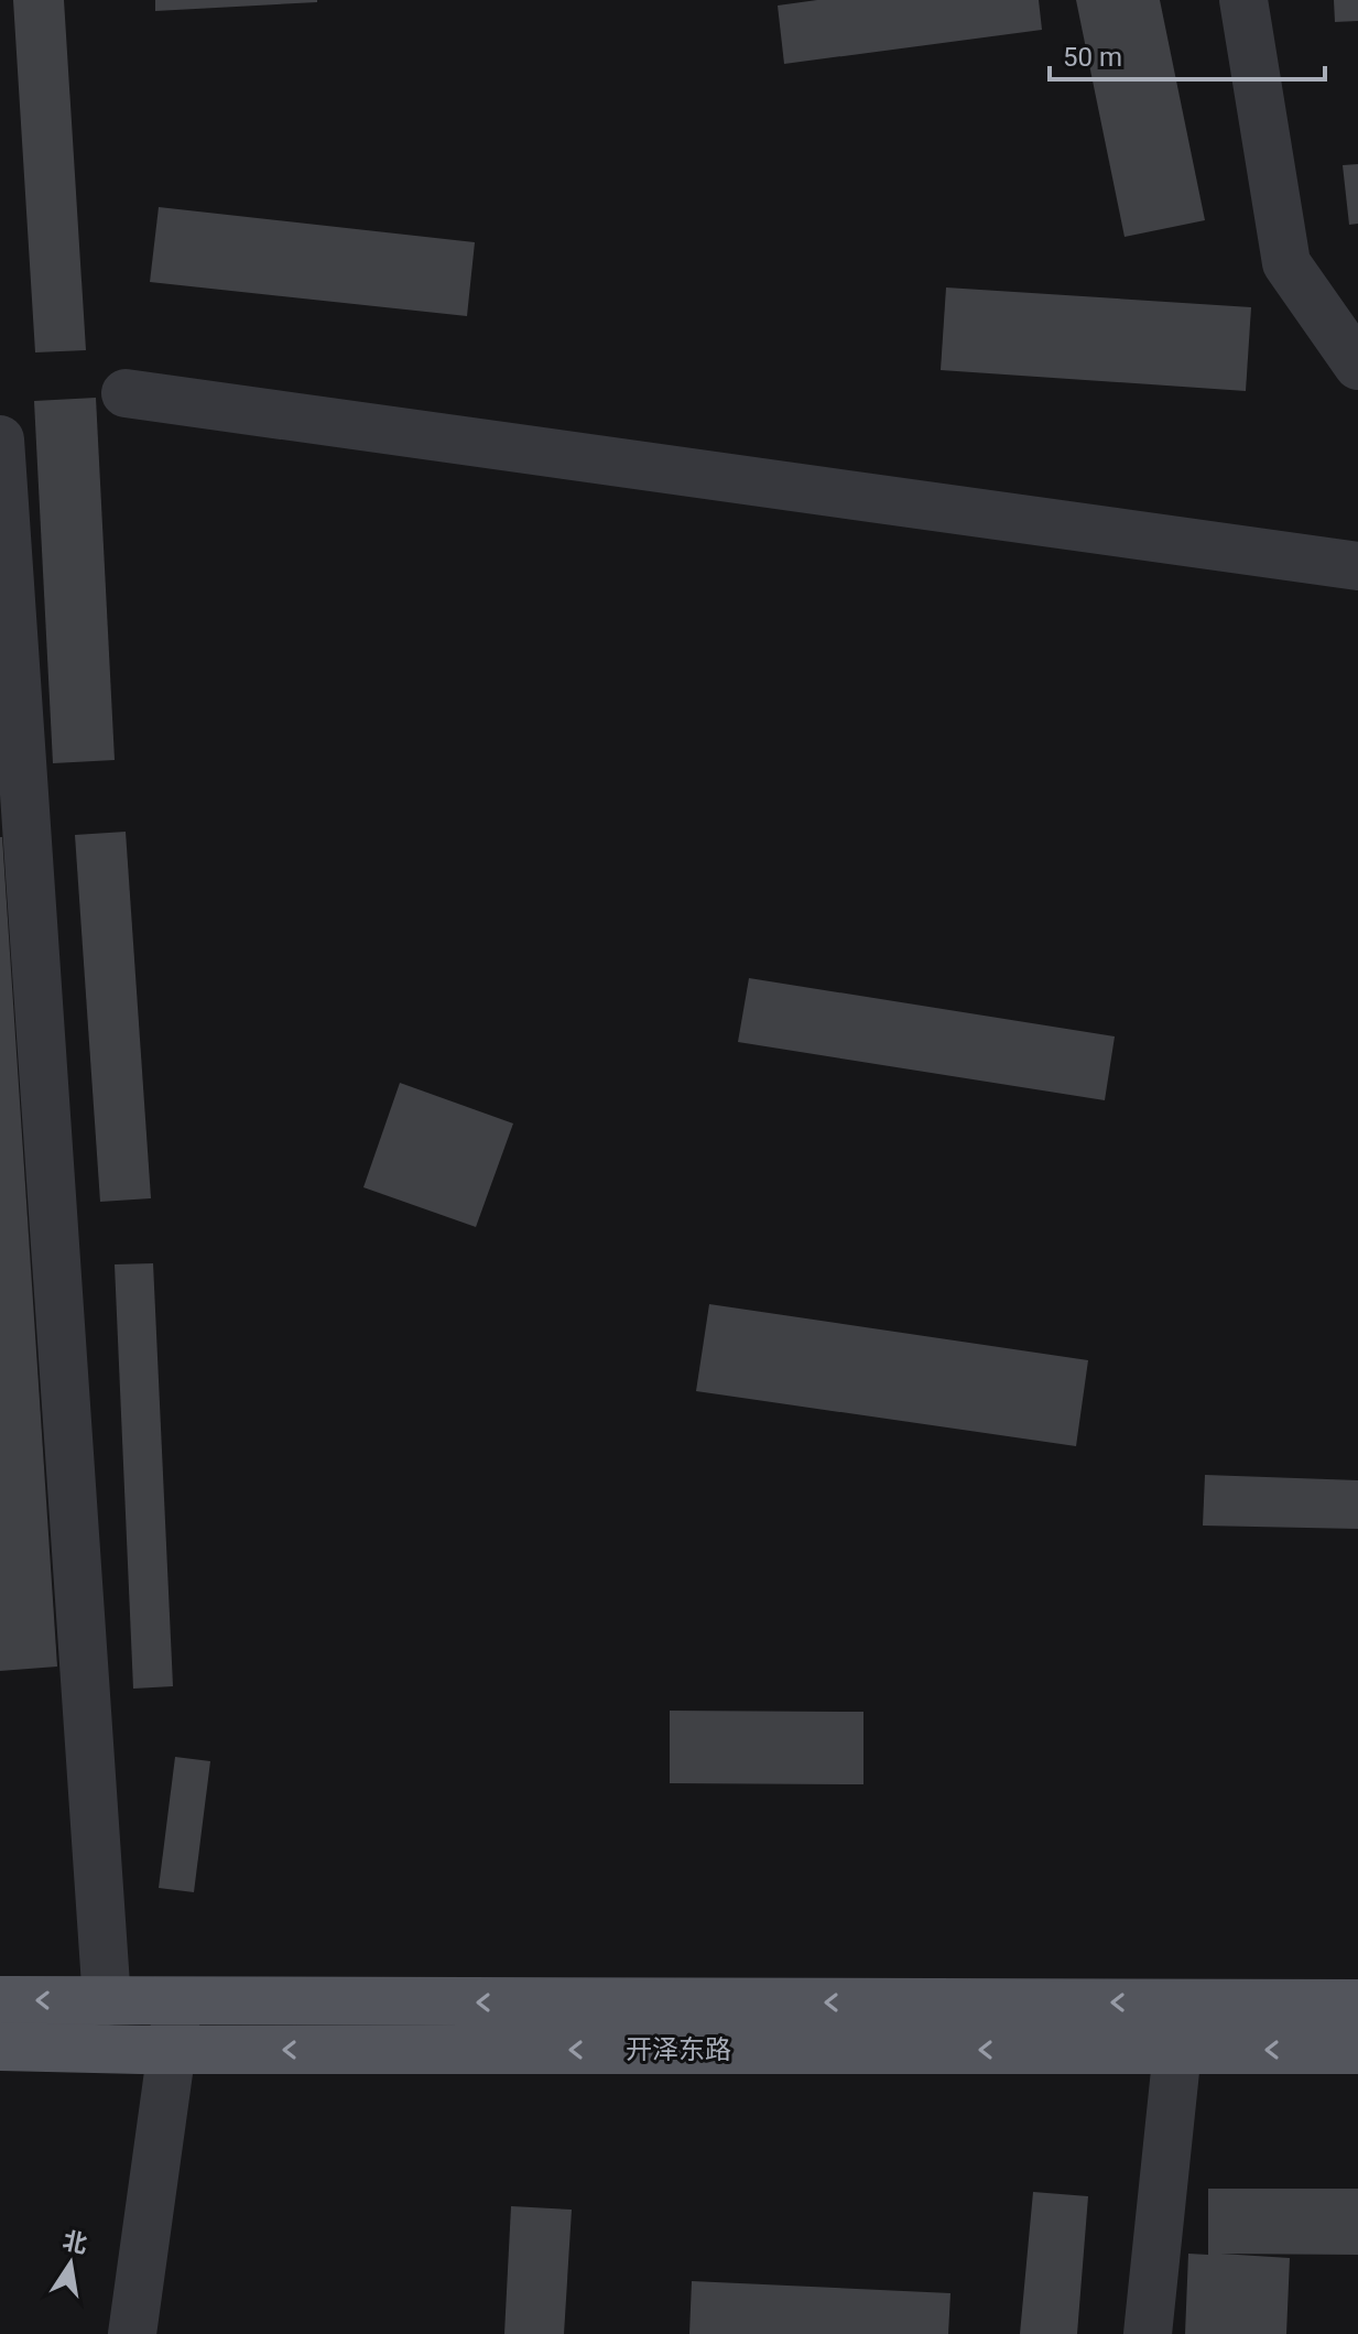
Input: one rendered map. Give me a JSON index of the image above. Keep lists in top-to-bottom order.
{
  "streets": {
    "main road": ["开泽东路"]
  },
  "one_way": ["开泽东路"],
  "scale_bar": "50 m",
  "north": "top"
}
